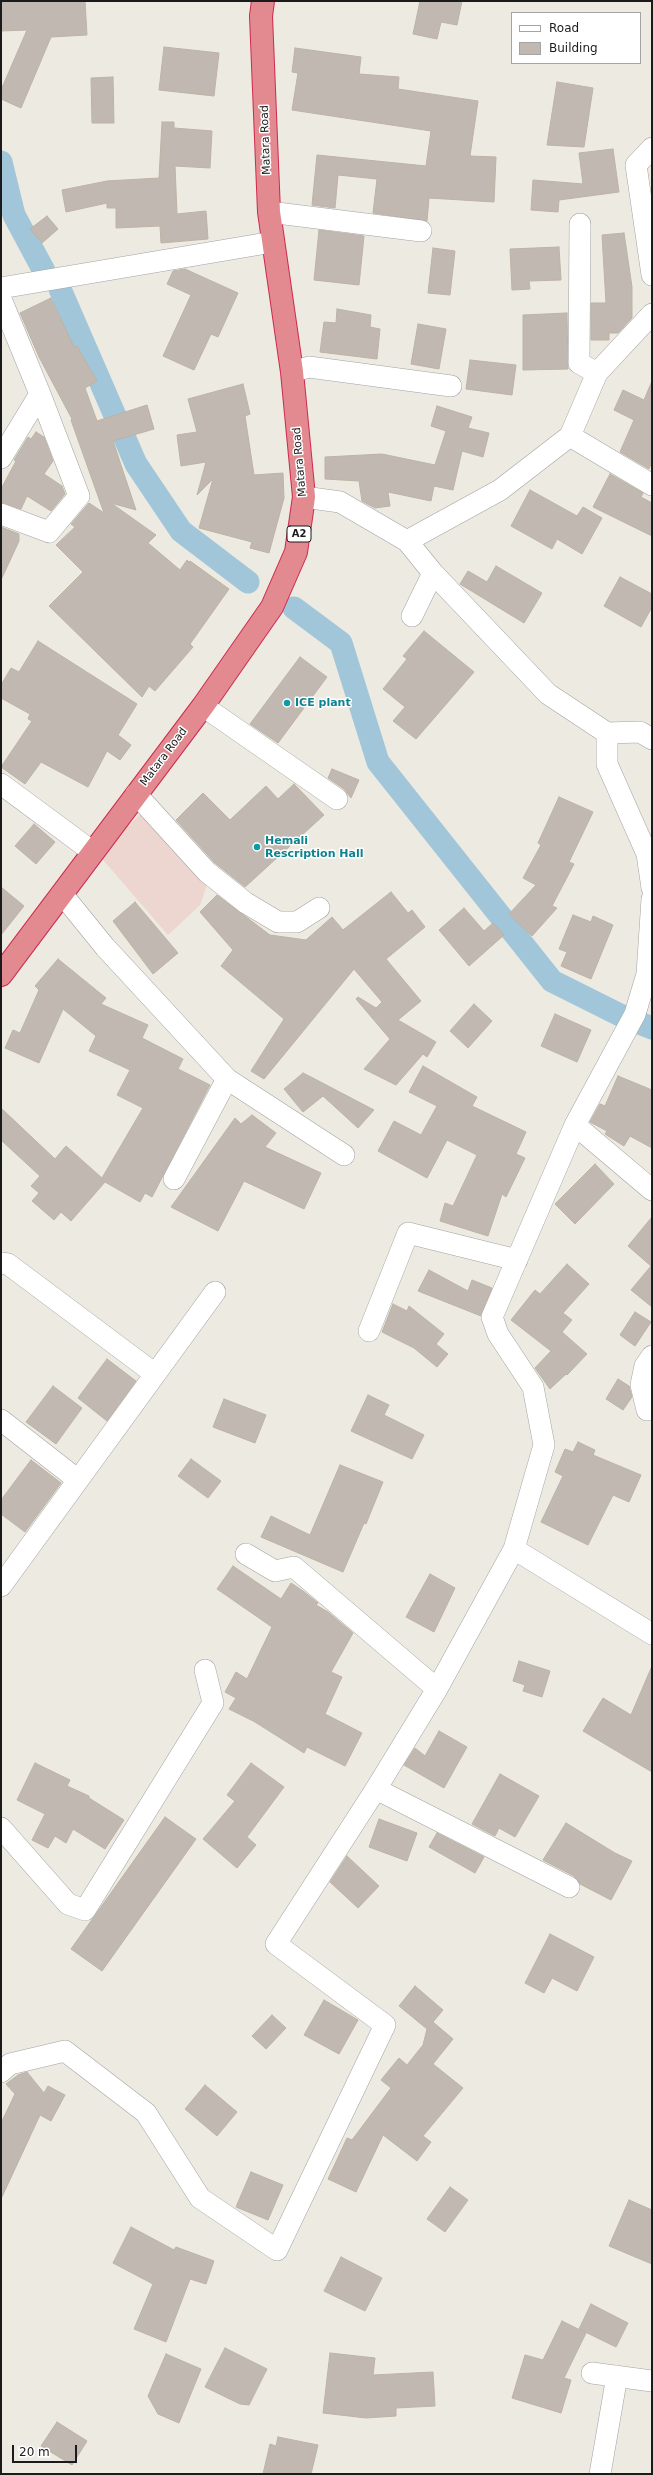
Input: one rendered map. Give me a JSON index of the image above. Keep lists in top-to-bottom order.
{
  "streets": {
    "highway": ["Matara Road", "A2"]
  },
  "places": ["ICE plant", "Hemali Rescription Hall"],
  "legend": ["Road", "Building"],
  "scale_bar": "20 m"
}
